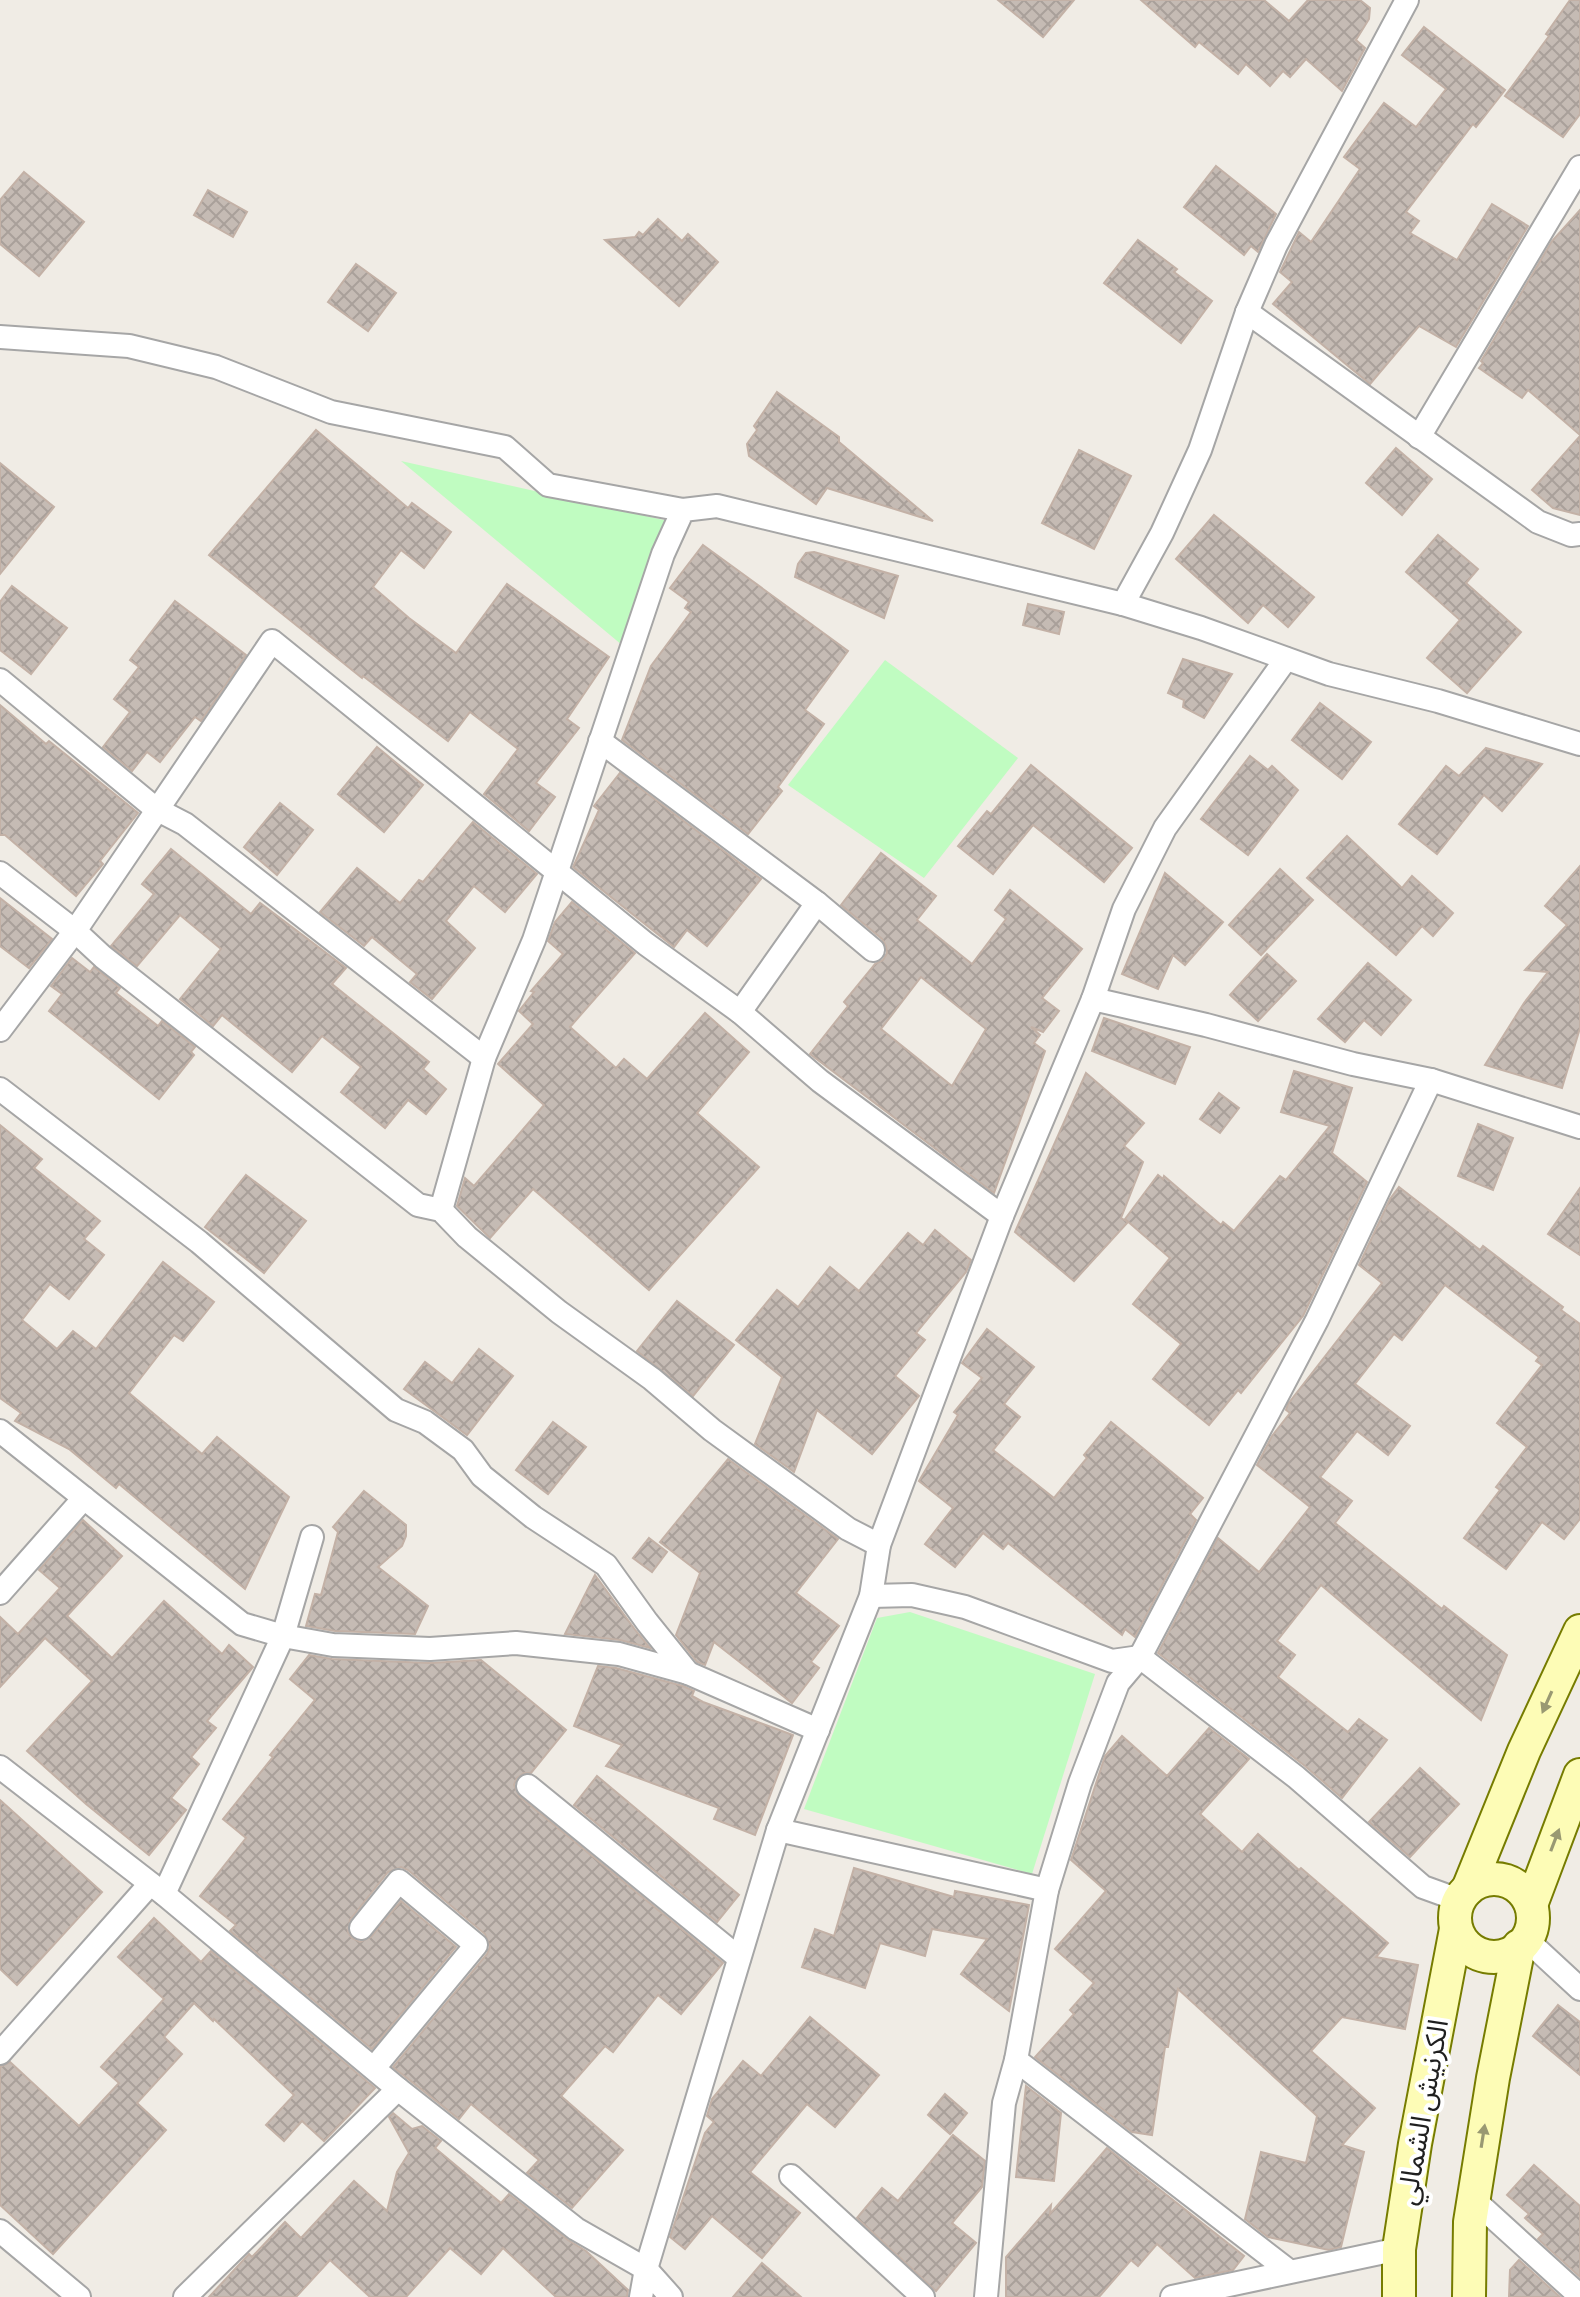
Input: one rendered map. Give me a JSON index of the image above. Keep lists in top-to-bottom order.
{
  "streets": {
    "main road": ["الكرنيش الشمالي"]
  }
}
